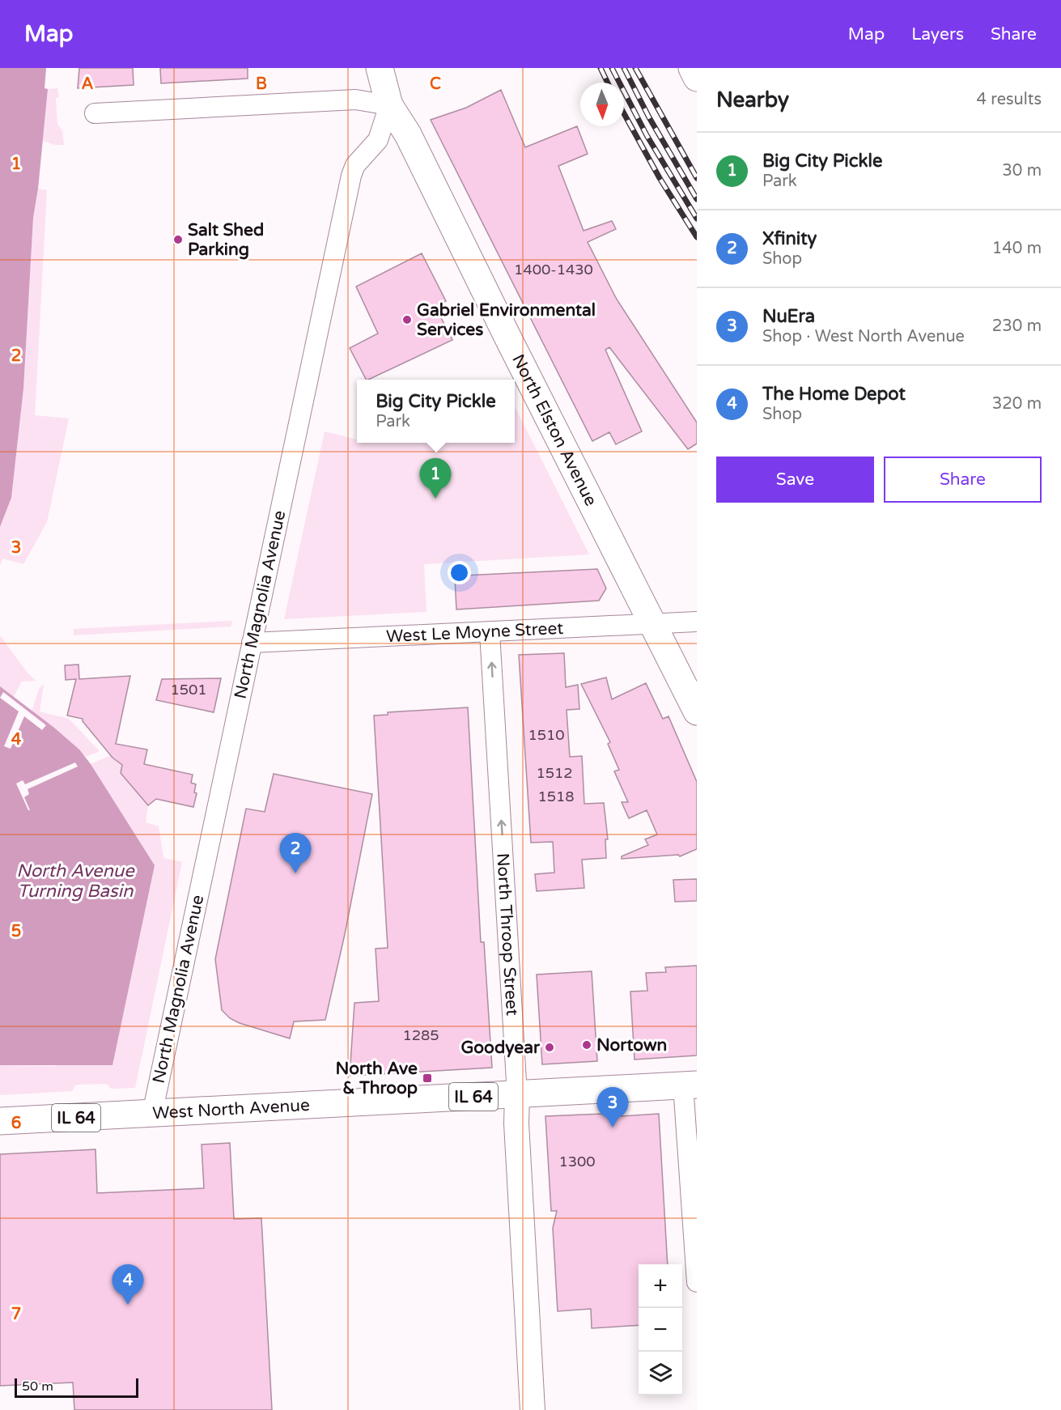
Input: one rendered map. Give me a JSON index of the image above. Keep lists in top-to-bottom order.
{
  "streets": {
    "main road": ["North Elston Avenue", "IL 64", "West North Avenue"],
    "street": ["North Magnolia Avenue", "West Le Moyne Street", "North Throop Street"]
  },
  "crossings": [
    ["North Elston Avenue", "North Magnolia Avenue"],
    ["North Elston Avenue", "West Le Moyne Street"],
    ["North Magnolia Avenue", "West Le Moyne Street"],
    ["North Magnolia Avenue", "West North Avenue"],
    ["West Le Moyne Street", "North Throop Street"],
    ["North Throop Street", "West North Avenue"]
  ],
  "one_way": ["North Throop Street"],
  "water": ["North Avenue Turning Basin"],
  "places": {
    "other": [
      "Salt Shed Parking",
      "Gabriel Environmental Services",
      "Nortown",
      "Goodyear"
    ],
    "transit": ["North Ave & Throop"]
  },
  "house_numbers": [
    "1400-1430",
    "1501",
    "1510",
    "1512",
    "1518",
    "1285",
    "1300"
  ],
  "scale_bar": "50 m",
  "north": "bottom",
  "page": {
    "header": "Map",
    "nav": ["Map", "Layers", "Share"],
    "heading": ["Nearby", "4 results"],
    "list": [
      {
        "mark": "1",
        "name": "Big City Pickle",
        "note": "Park",
        "value": "30 m"
      },
      {
        "mark": "2",
        "name": "Xfinity",
        "note": "Shop",
        "value": "140 m"
      },
      {
        "mark": "3",
        "name": "NuEra",
        "note": "Shop · West North Avenue",
        "value": "230 m"
      },
      {
        "mark": "4",
        "name": "The Home Depot",
        "note": "Shop",
        "value": "320 m"
      }
    ],
    "popup": ["Big City Pickle", "Park"],
    "buttons": ["Save", "Share"],
    "pins": [
      "1",
      "2",
      "3",
      "4"
    ],
    "map_buttons": ["+", "−"],
    "scale": "50 m"
  },
  "grid": {
    "columns": ["A", "B", "C"],
    "rows": [
      "1",
      "2",
      "3",
      "4",
      "5",
      "6",
      "7"
    ]
  }
}
